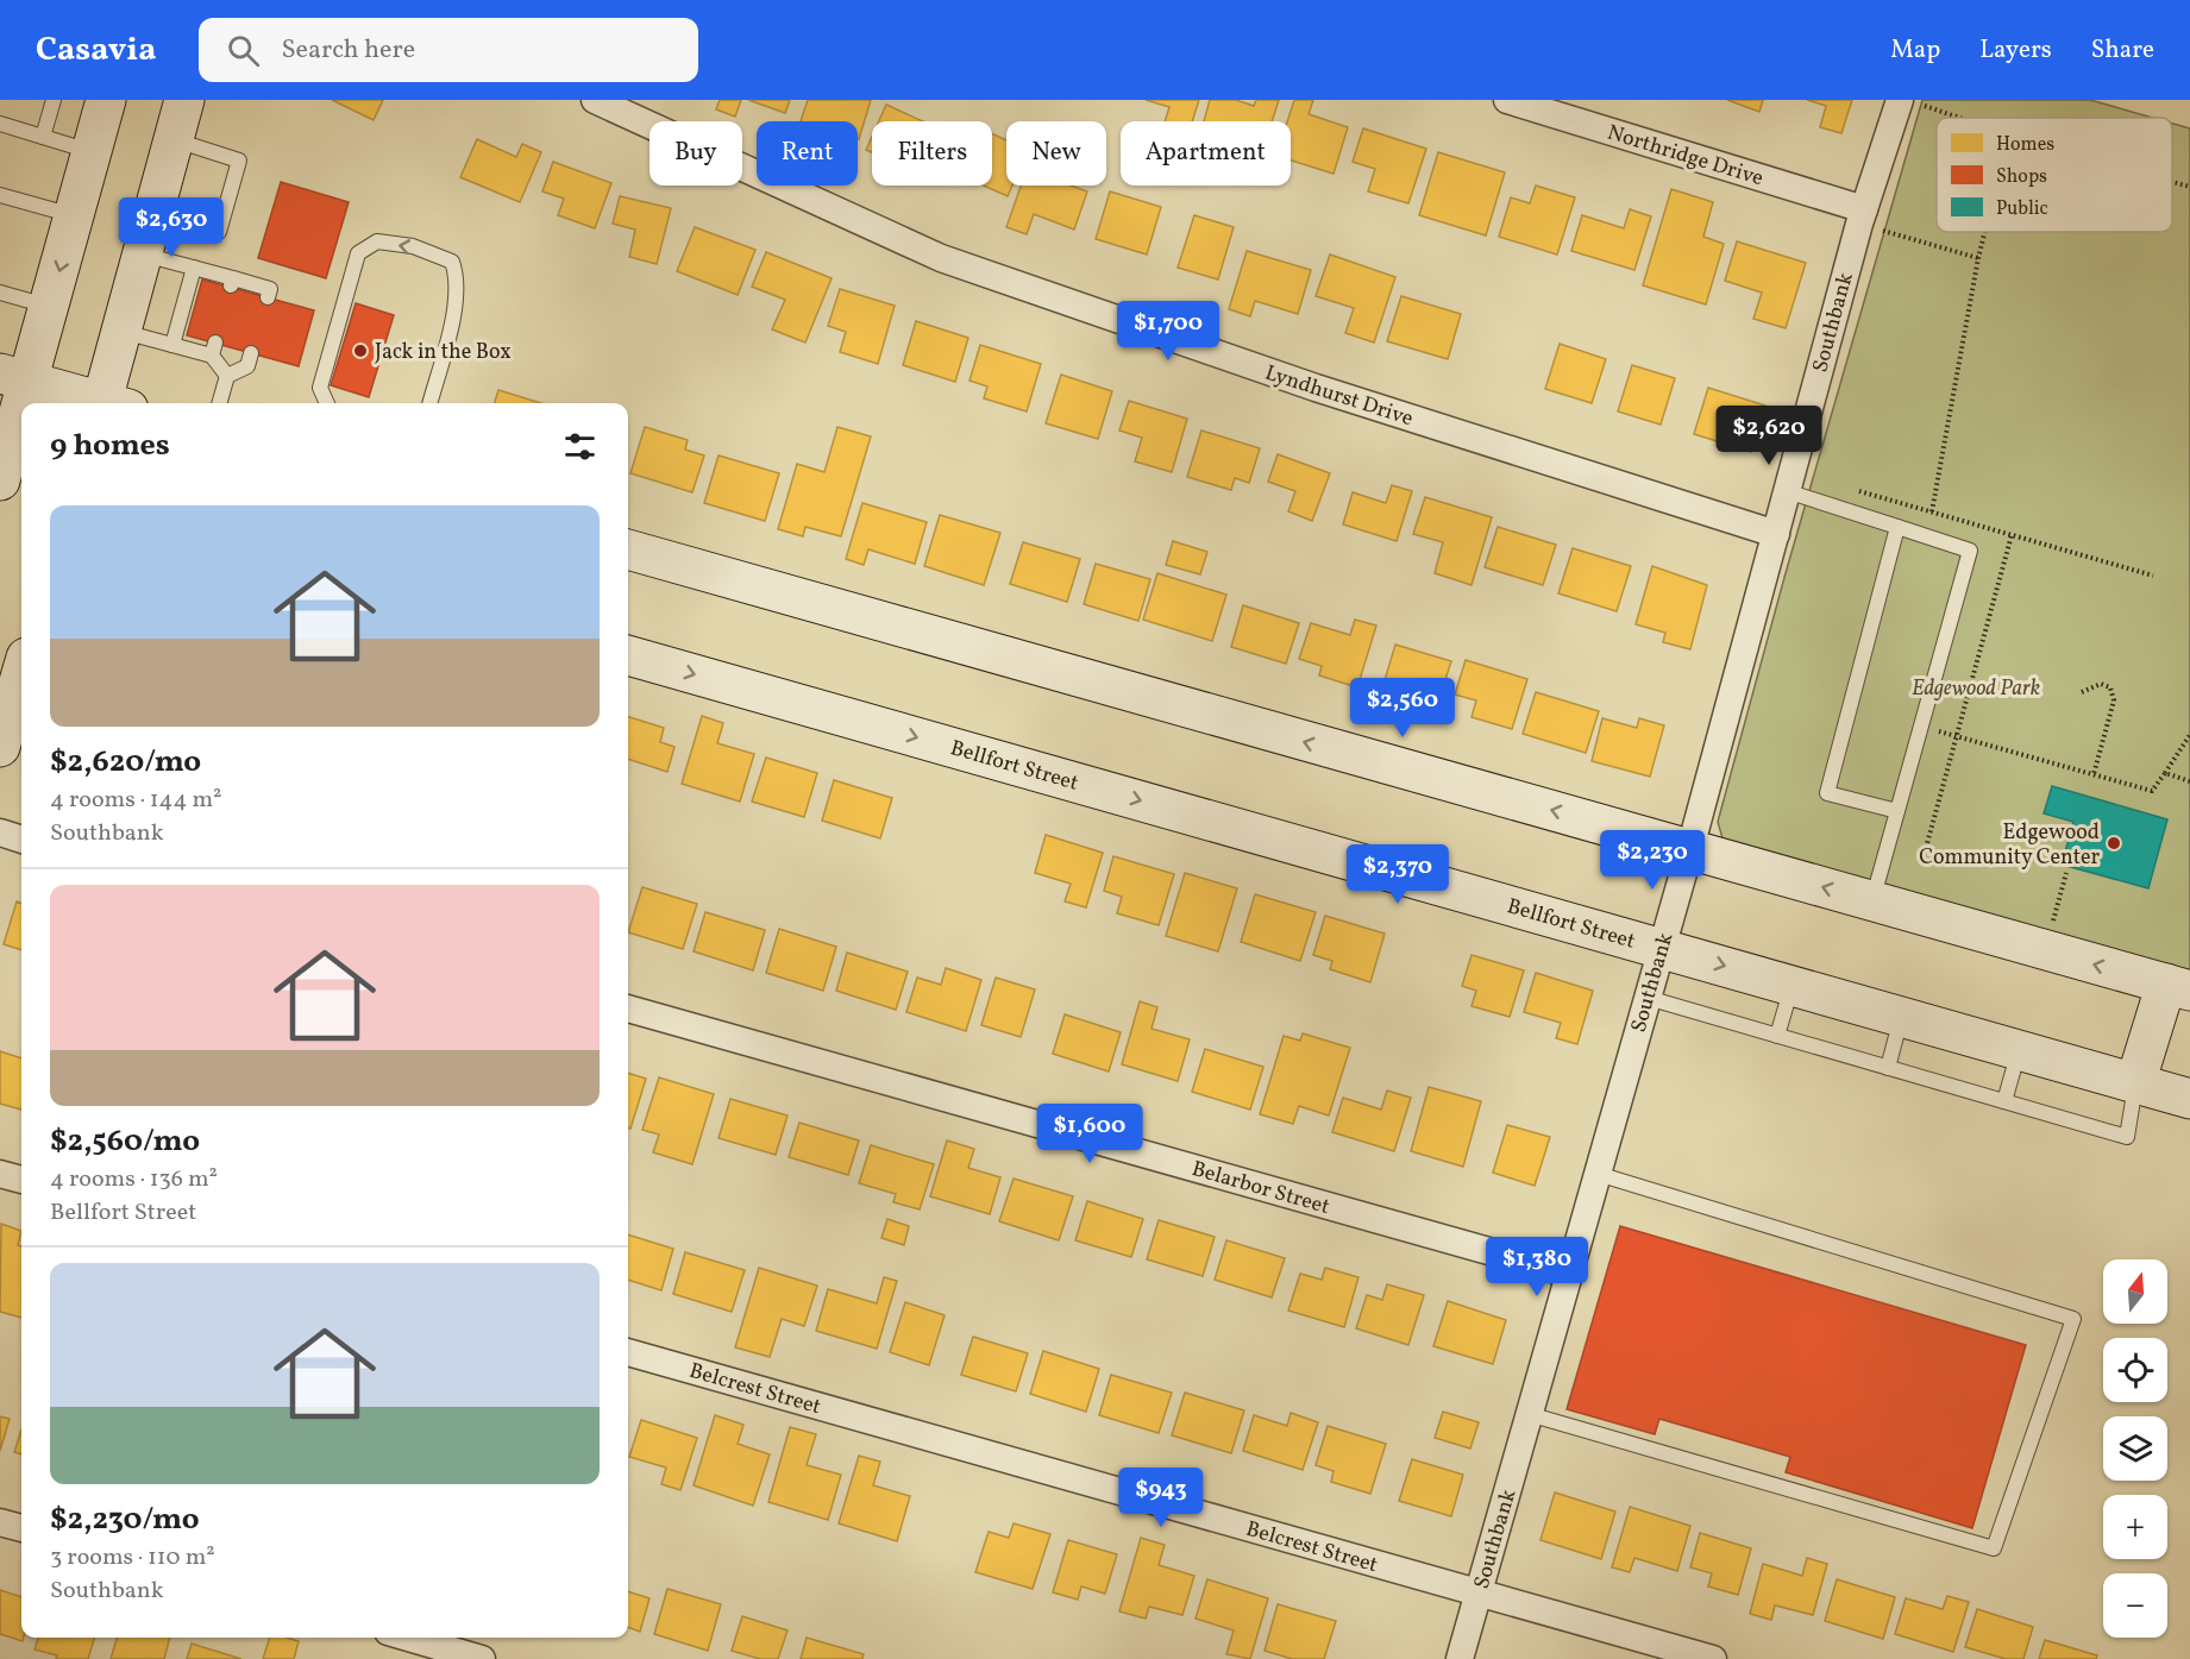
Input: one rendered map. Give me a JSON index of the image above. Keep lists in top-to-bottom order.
{
  "streets": {
    "main road": ["Bellfort Street"],
    "street": [
      "Northridge Drive",
      "Southbank",
      "Lyndhurst Drive",
      "Belarbor Street",
      "Belcrest Street"
    ]
  },
  "crossings": [
    ["Northridge Drive", "Southbank"],
    ["Southbank", "Lyndhurst Drive"],
    ["Southbank", "Bellfort Street"],
    ["Southbank", "Belarbor Street"],
    ["Southbank", "Belcrest Street"]
  ],
  "parks": ["Edgewood Park"],
  "places": ["Jack in the Box", "Edgewood Community Center"],
  "legend": ["Homes", "Shops", "Public"],
  "north": "top",
  "page": {
    "header": "Casavia",
    "search": "Search here",
    "nav": ["Map", "Layers", "Share"],
    "chip": [
      "Buy",
      "Rent",
      "Filters",
      "New",
      "Apartment"
    ],
    "price": [
      "$2,630",
      "$1,700",
      "$2,620",
      "$2,560",
      "$2,230",
      "$2,370",
      "$1,600",
      "$1,380",
      "$943"
    ],
    "heading": "9 homes",
    "list": [
      {
        "name": "$2,620/mo",
        "note": "4 rooms · 144 m² · Southbank"
      },
      {
        "name": "$2,560/mo",
        "note": "4 rooms · 136 m² · Bellfort Street"
      },
      {
        "name": "$2,230/mo",
        "note": "3 rooms · 110 m² · Southbank"
      }
    ],
    "map_buttons": ["+", "−"]
  }
}
